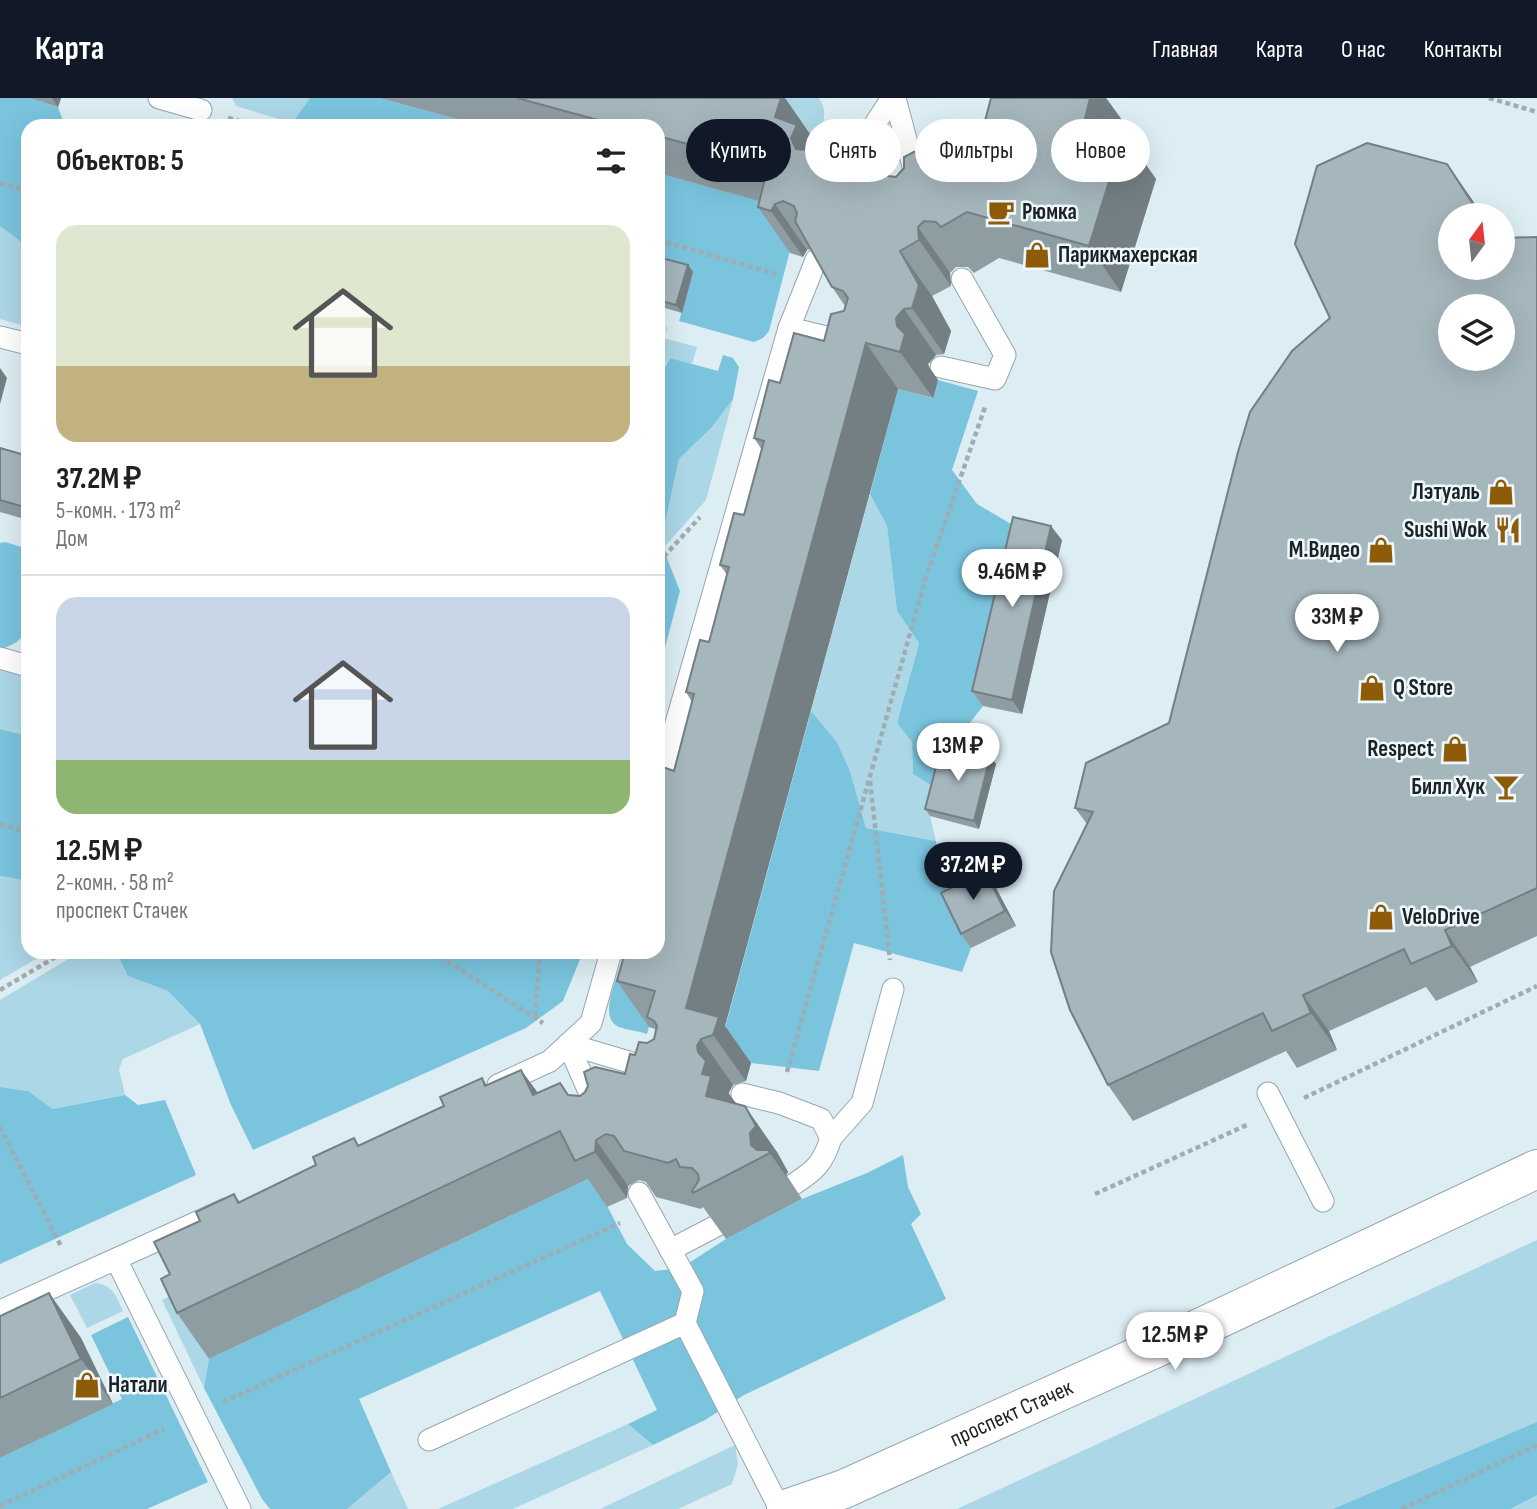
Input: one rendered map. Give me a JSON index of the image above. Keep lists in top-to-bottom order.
{
  "streets": {
    "street": ["проспект Стачек"]
  },
  "places": {
    "cafe": ["Рюмка"],
    "shop": [
      "Парикмахерская",
      "Лэтуаль",
      "М.Видео",
      "Q Store",
      "Respect",
      "VeloDrive",
      "Натали"
    ],
    "restaurant": ["Sushi Wok"],
    "bar": ["Билл Хук"]
  },
  "north": "top",
  "page": {
    "header": "Карта",
    "nav": [
      "Главная",
      "Карта",
      "О нас",
      "Контакты"
    ],
    "chip": [
      "Купить",
      "Снять",
      "Фильтры",
      "Новое"
    ],
    "heading": "Объектов: 5",
    "list": [
      {
        "name": "37.2M ₽",
        "note": "5-комн. · 173 m² · Дом"
      },
      {
        "name": "12.5M ₽",
        "note": "2-комн. · 58 m² · проспект Стачек"
      }
    ],
    "price": [
      "9.46M ₽",
      "33M ₽",
      "13M ₽",
      "37.2M ₽",
      "12.5M ₽"
    ]
  }
}
